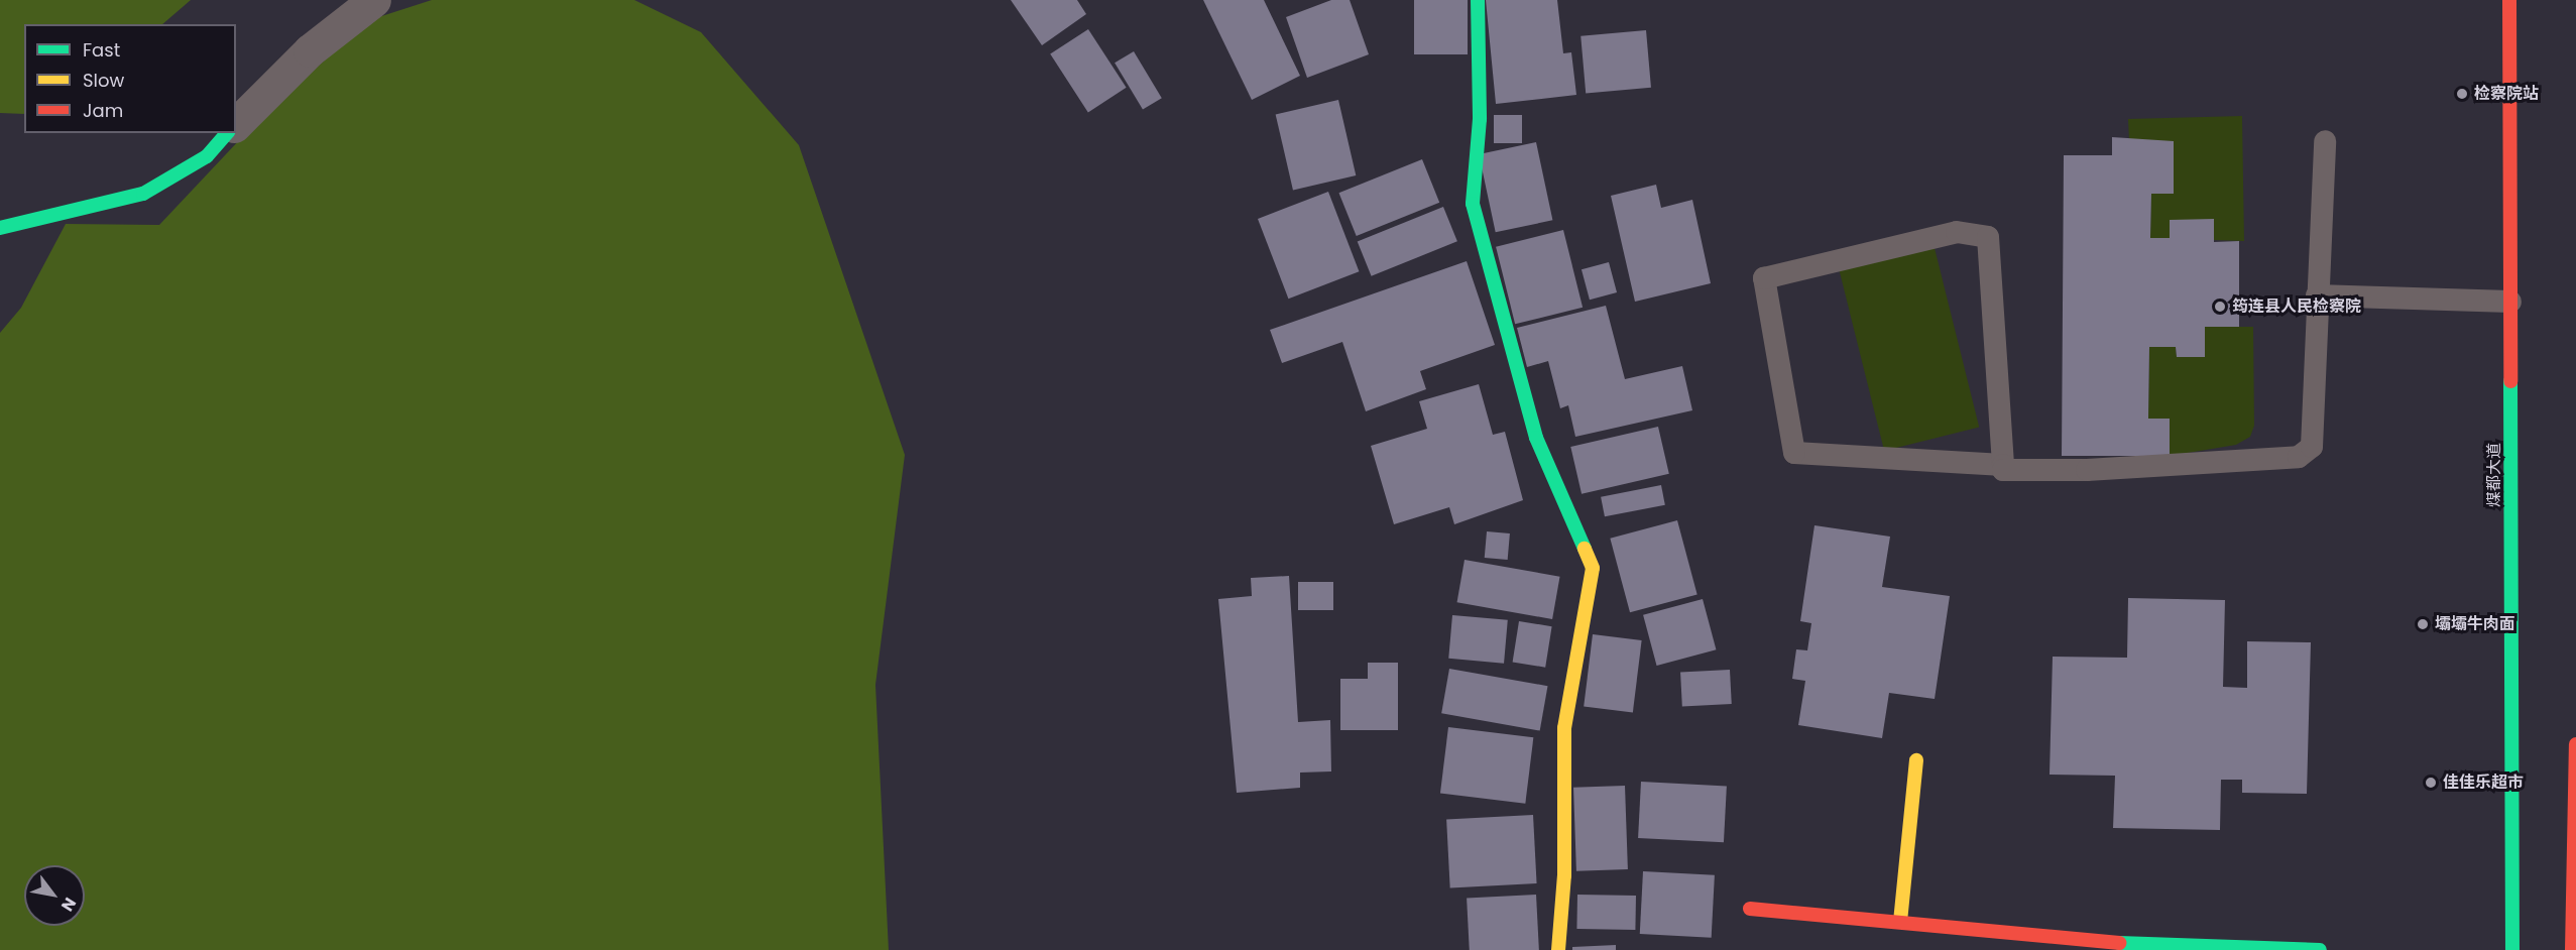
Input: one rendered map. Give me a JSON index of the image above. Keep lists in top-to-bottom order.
{
  "streets": {
    "street": ["煤都大道"]
  },
  "places": [
    "检察院站",
    "筠连县人民检察院",
    "壩壩牛肉面",
    "佳佳乐超市"
  ],
  "legend": ["Fast", "Slow", "Jam"],
  "north": "bottom right"
}
